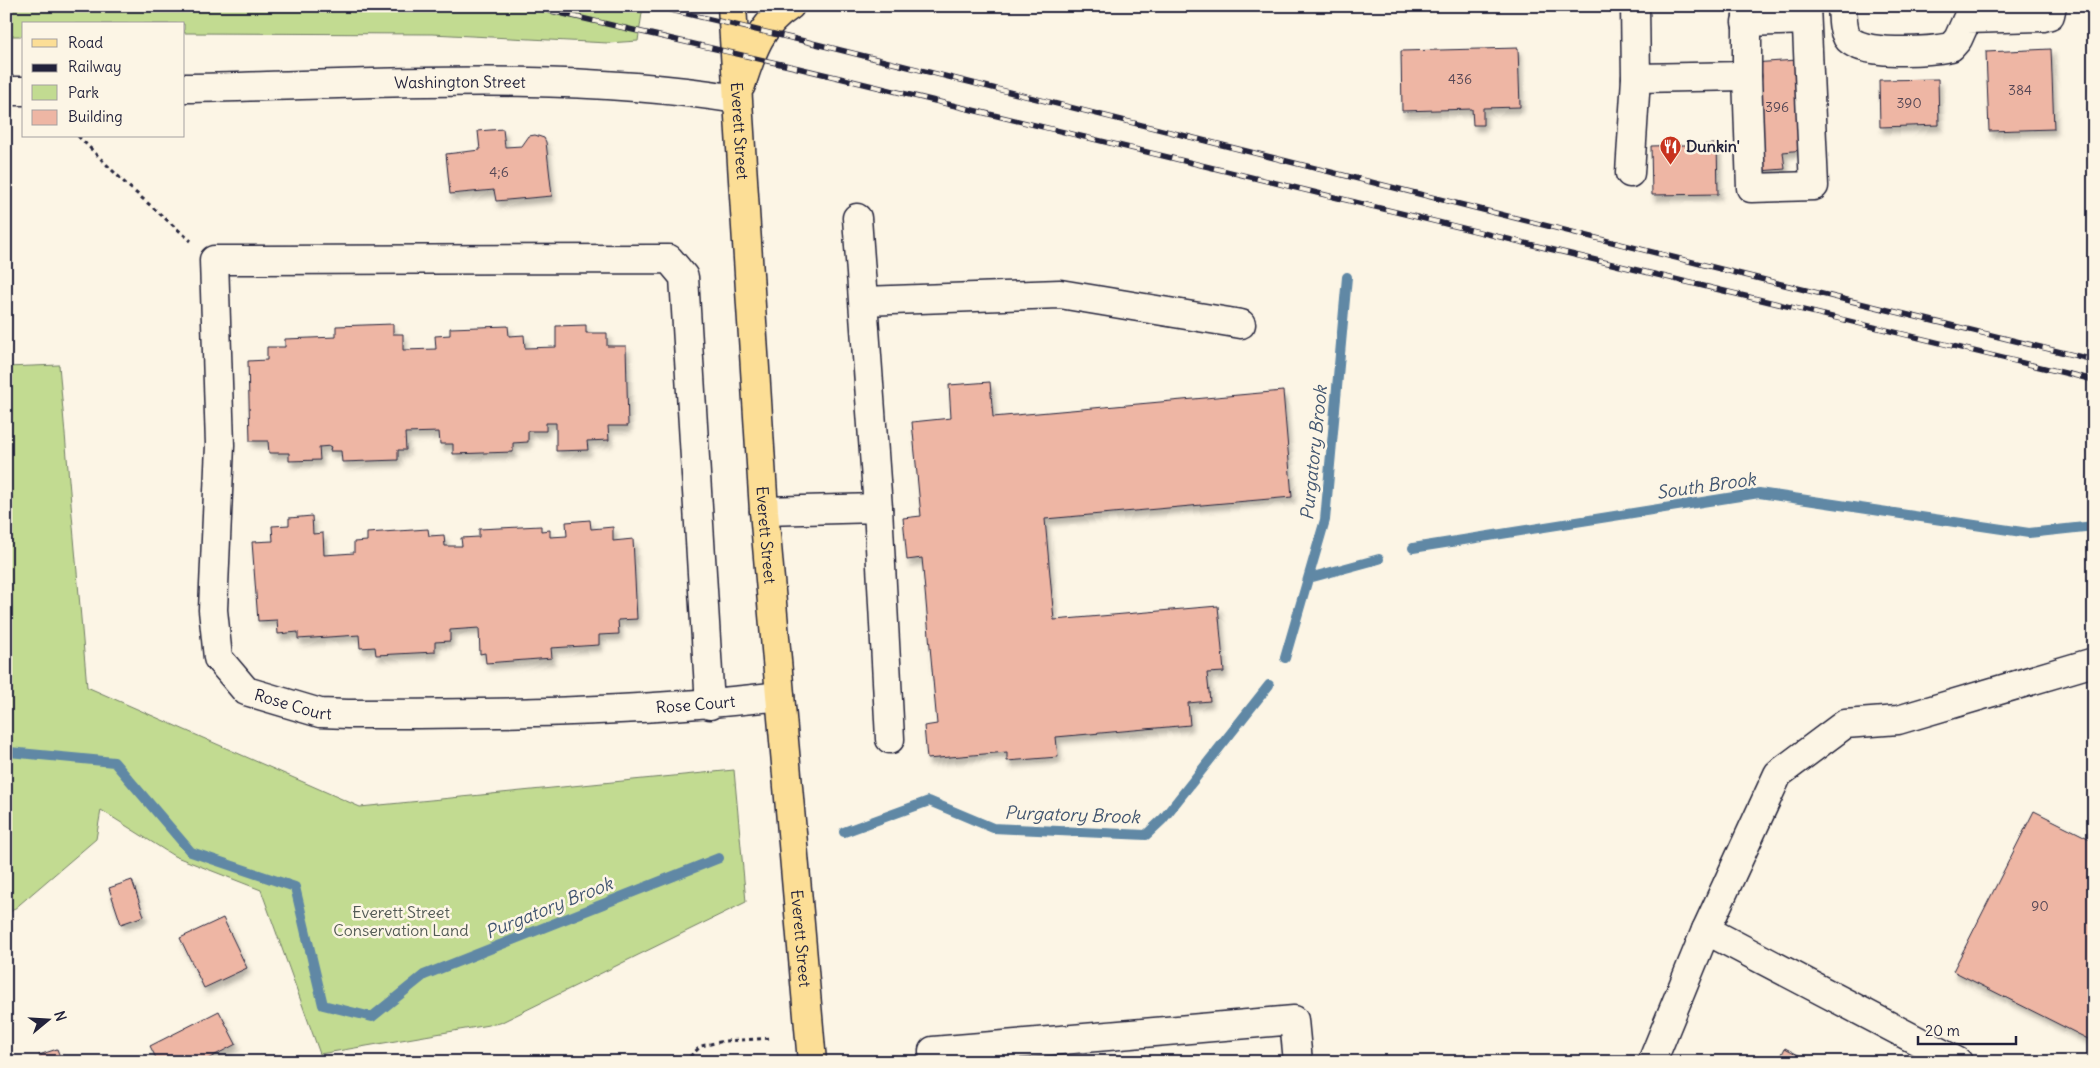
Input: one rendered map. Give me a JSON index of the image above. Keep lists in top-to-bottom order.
{
  "streets": {
    "main road": ["Everett Street"],
    "street": ["Washington Street", "Rose Court"]
  },
  "crossings": [
    ["Washington Street", "Everett Street"],
    ["Everett Street", "Rose Court"]
  ],
  "water": ["Purgatory Brook", "South Brook"],
  "parks": ["Everett Street Conservation Land"],
  "places": {
    "restaurant": ["Dunkin'"]
  },
  "house_numbers": [
    "436",
    "384",
    "390",
    "396",
    "4;6",
    "90"
  ],
  "legend": [
    "Road",
    "Railway",
    "Park",
    "Building"
  ],
  "scale_bar": "20 m",
  "north": "right"
}
